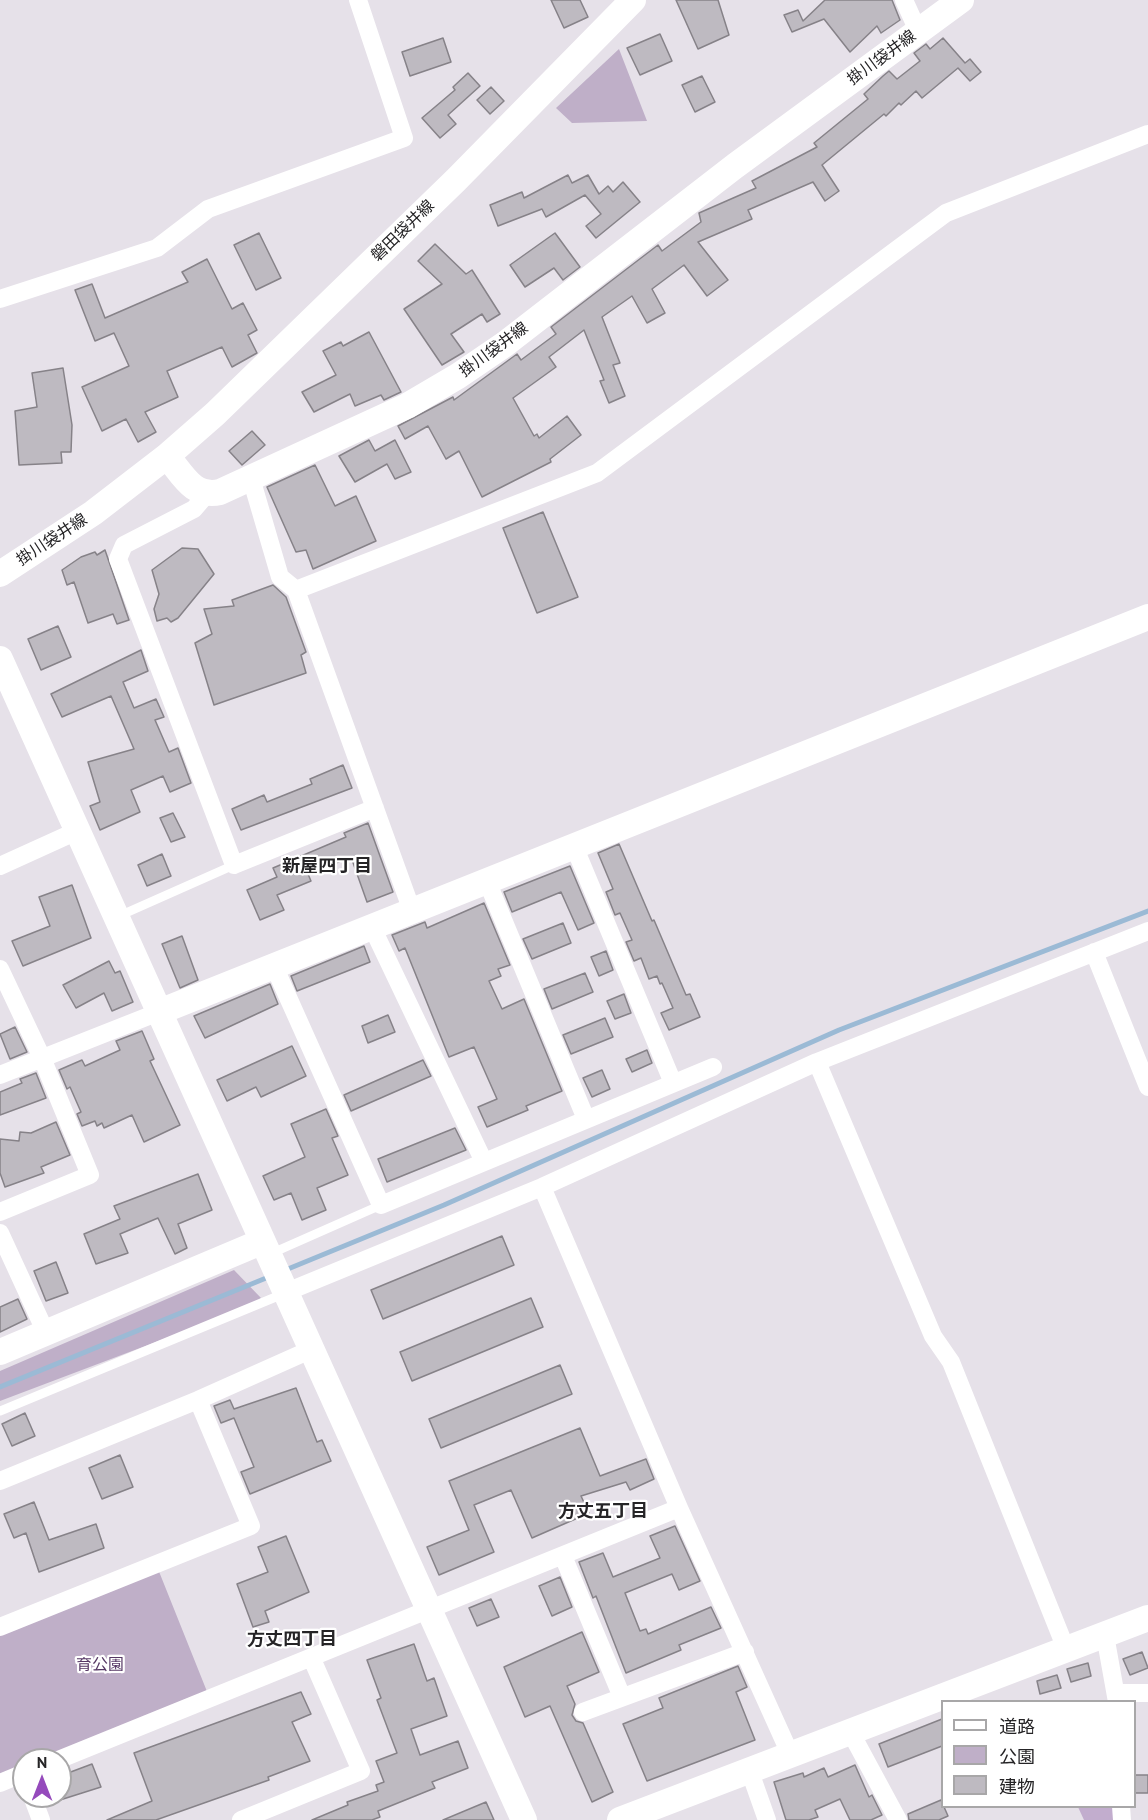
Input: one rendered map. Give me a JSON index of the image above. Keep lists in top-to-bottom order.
{
  "streets": {
    "street": ["掛川袋井線", "磐田袋井線"]
  },
  "crossings": [
    ["掛川袋井線", "磐田袋井線"]
  ],
  "districts": ["新屋四丁目", "方丈五丁目", "方丈四丁目"],
  "parks": ["育公園"],
  "legend": ["道路", "公園", "建物"],
  "north": "top"
}
